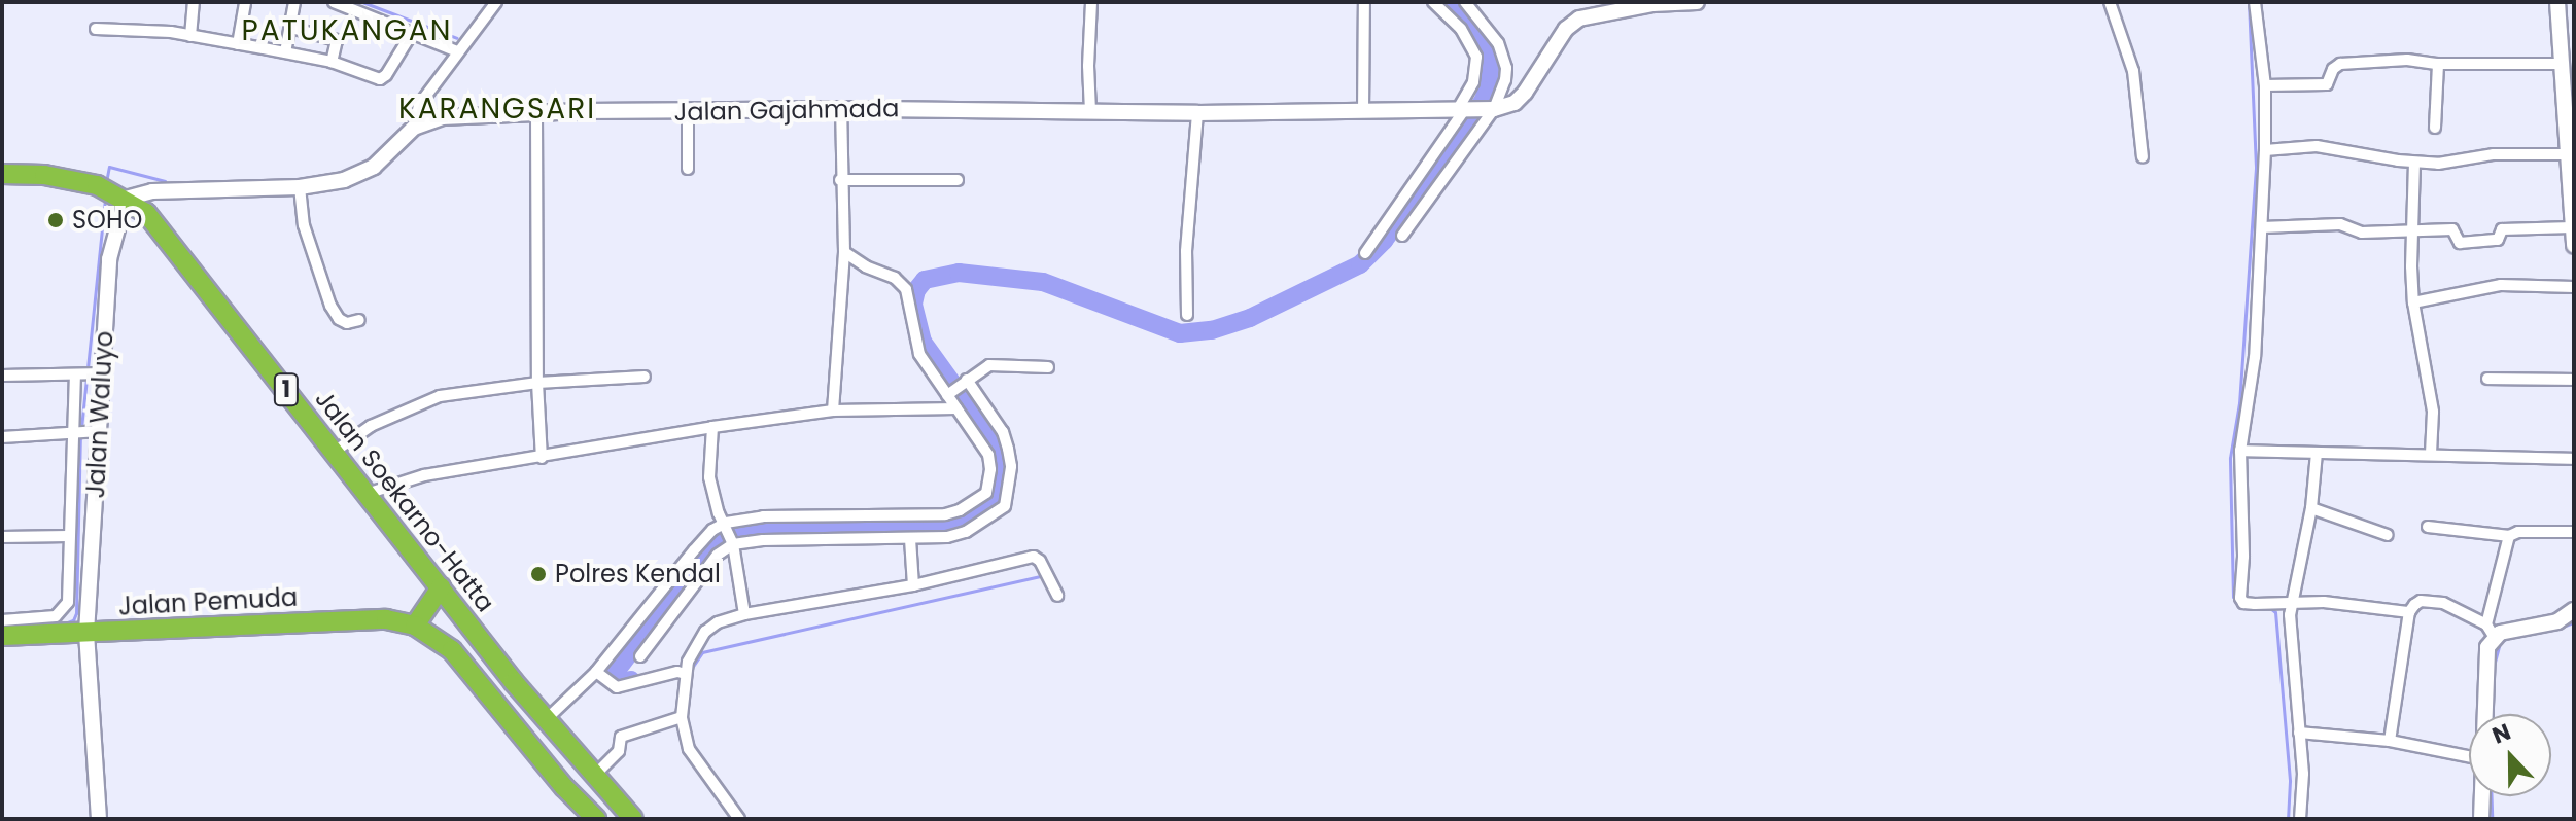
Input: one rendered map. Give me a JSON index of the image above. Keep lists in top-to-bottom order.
{
  "streets": {
    "highway": ["1", "Jalan Soekarno-Hatta", "Jalan Pemuda"],
    "street": ["Jalan Gajahmada", "Jalan Waluyo"]
  },
  "crossings": [
    ["Jalan Gajahmada", "Jalan Waluyo"],
    ["Jalan Gajahmada", "Jalan Soekarno-Hatta"],
    ["Jalan Waluyo", "Jalan Soekarno-Hatta"],
    ["Jalan Waluyo", "Jalan Pemuda"]
  ],
  "districts": ["PATUKANGAN", "KARANGSARI"],
  "places": ["SOHO", "Polres Kendal"],
  "north": "top"
}
